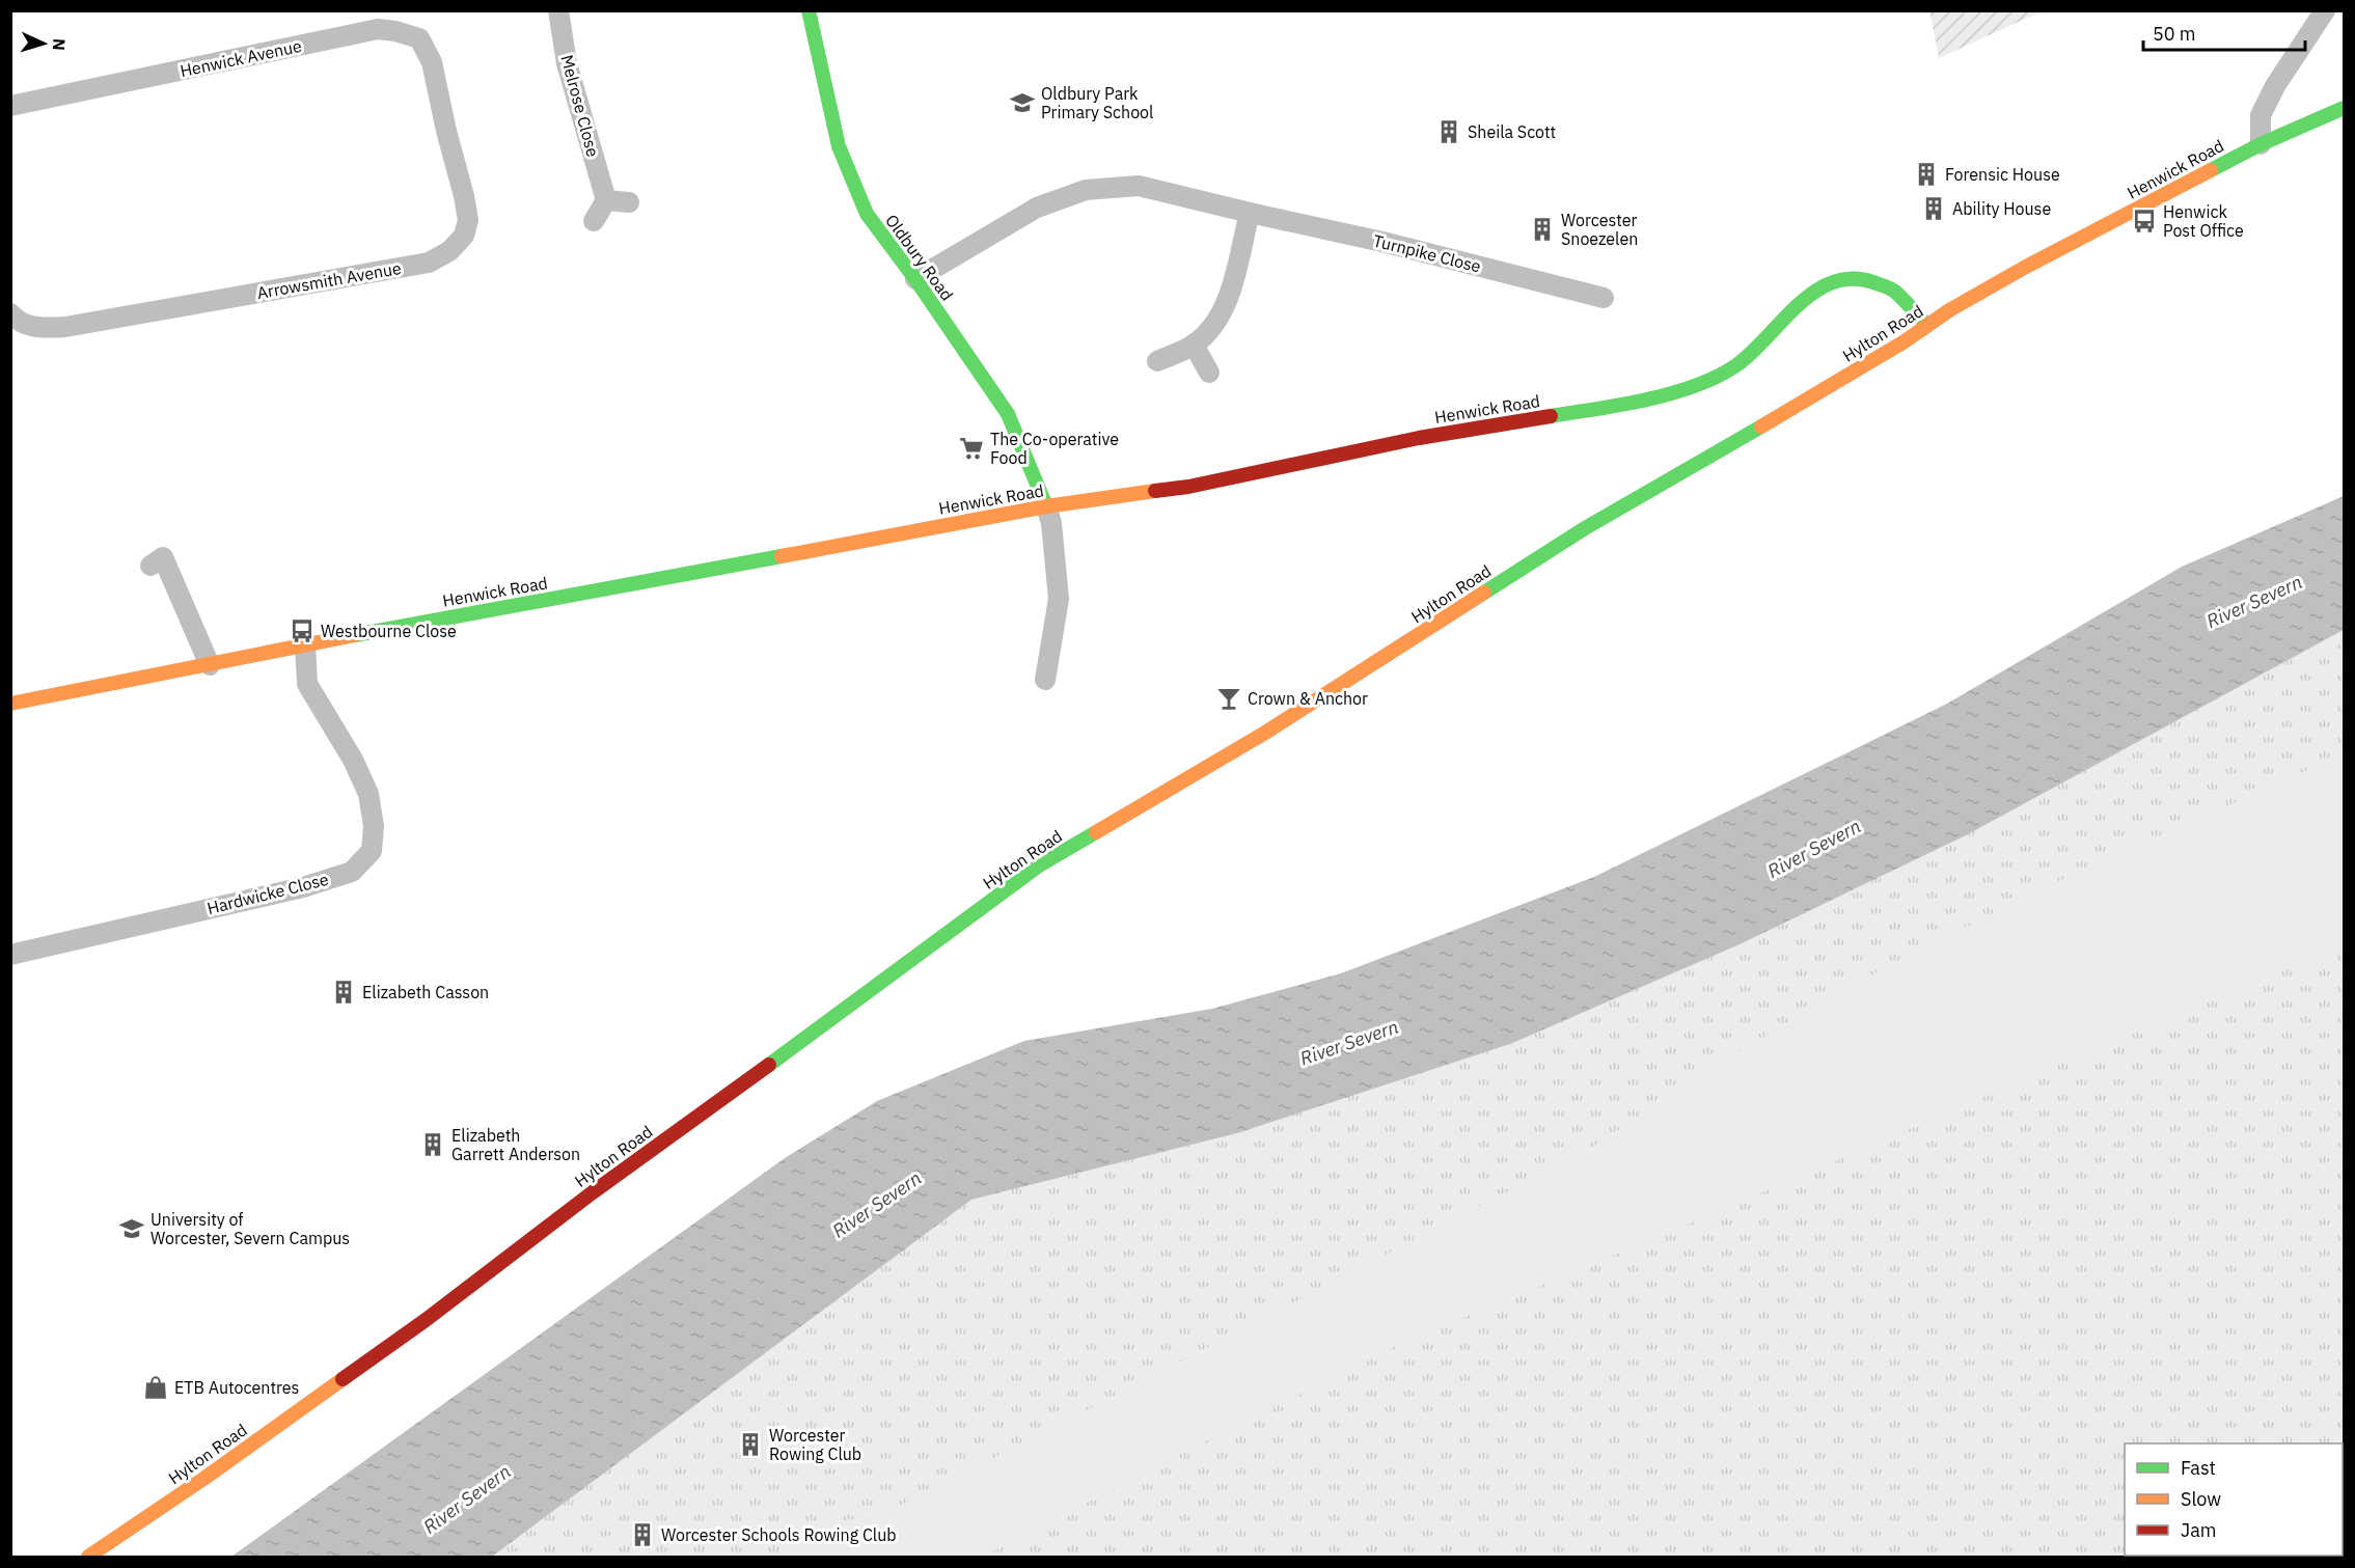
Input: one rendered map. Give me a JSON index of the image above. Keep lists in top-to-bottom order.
{
  "streets": {
    "main road": ["Henwick Road", "Oldbury Road", "Hylton Road"],
    "street": [
      "Henwick Avenue",
      "Melrose Close",
      "Turnpike Close",
      "Arrowsmith Avenue",
      "Hardwicke Close"
    ]
  },
  "crossings": [
    ["Henwick Avenue", "Arrowsmith Avenue"],
    ["Henwick Road", "Oldbury Road"],
    ["Henwick Road", "Hylton Road"],
    ["Henwick Road", "Hardwicke Close"],
    ["Turnpike Close", "Oldbury Road"]
  ],
  "water": ["River Severn"],
  "places": {
    "school or university": ["Oldbury Park Primary School", "University of Worcester, Severn Campus"],
    "building": [
      "Sheila Scott",
      "Forensic House",
      "Ability House",
      "Worcester Snoezelen",
      "Elizabeth Casson",
      "Elizabeth Garrett Anderson",
      "Worcester Rowing Club",
      "Worcester Schools Rowing Club"
    ],
    "bus stop": ["Henwick Post Office", "Westbourne Close"],
    "supermarket": ["The Co-operative Food"],
    "bar": ["Crown & Anchor"],
    "shop": ["ETB Autocentres"]
  },
  "legend": ["Fast", "Slow", "Jam"],
  "scale_bar": "50 m",
  "north": "right"
}
